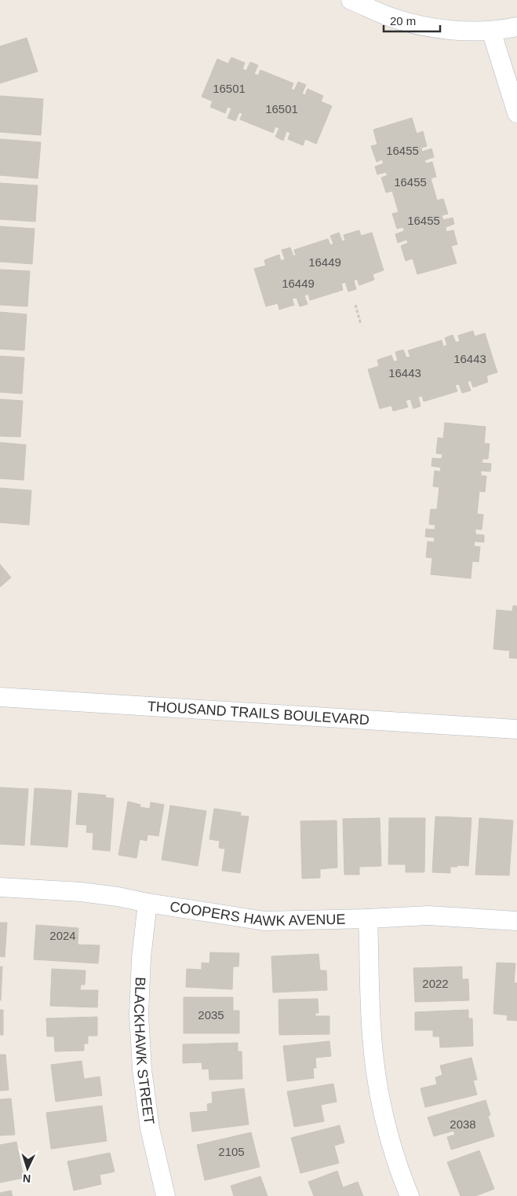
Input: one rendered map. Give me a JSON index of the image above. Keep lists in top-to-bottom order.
{
  "streets": {
    "street": ["THOUSAND TRAILS BOULEVARD", "COOPERS HAWK AVENUE", "BLACKHAWK STREET"]
  },
  "crossings": [
    ["COOPERS HAWK AVENUE", "BLACKHAWK STREET"]
  ],
  "house_numbers": [
    "16501",
    "16501",
    "16455",
    "16455",
    "16455",
    "16449",
    "16449",
    "16443",
    "16443",
    "2024",
    "2022",
    "2035",
    "2038",
    "2105"
  ],
  "scale_bar": "20 m",
  "north": "bottom"
}
